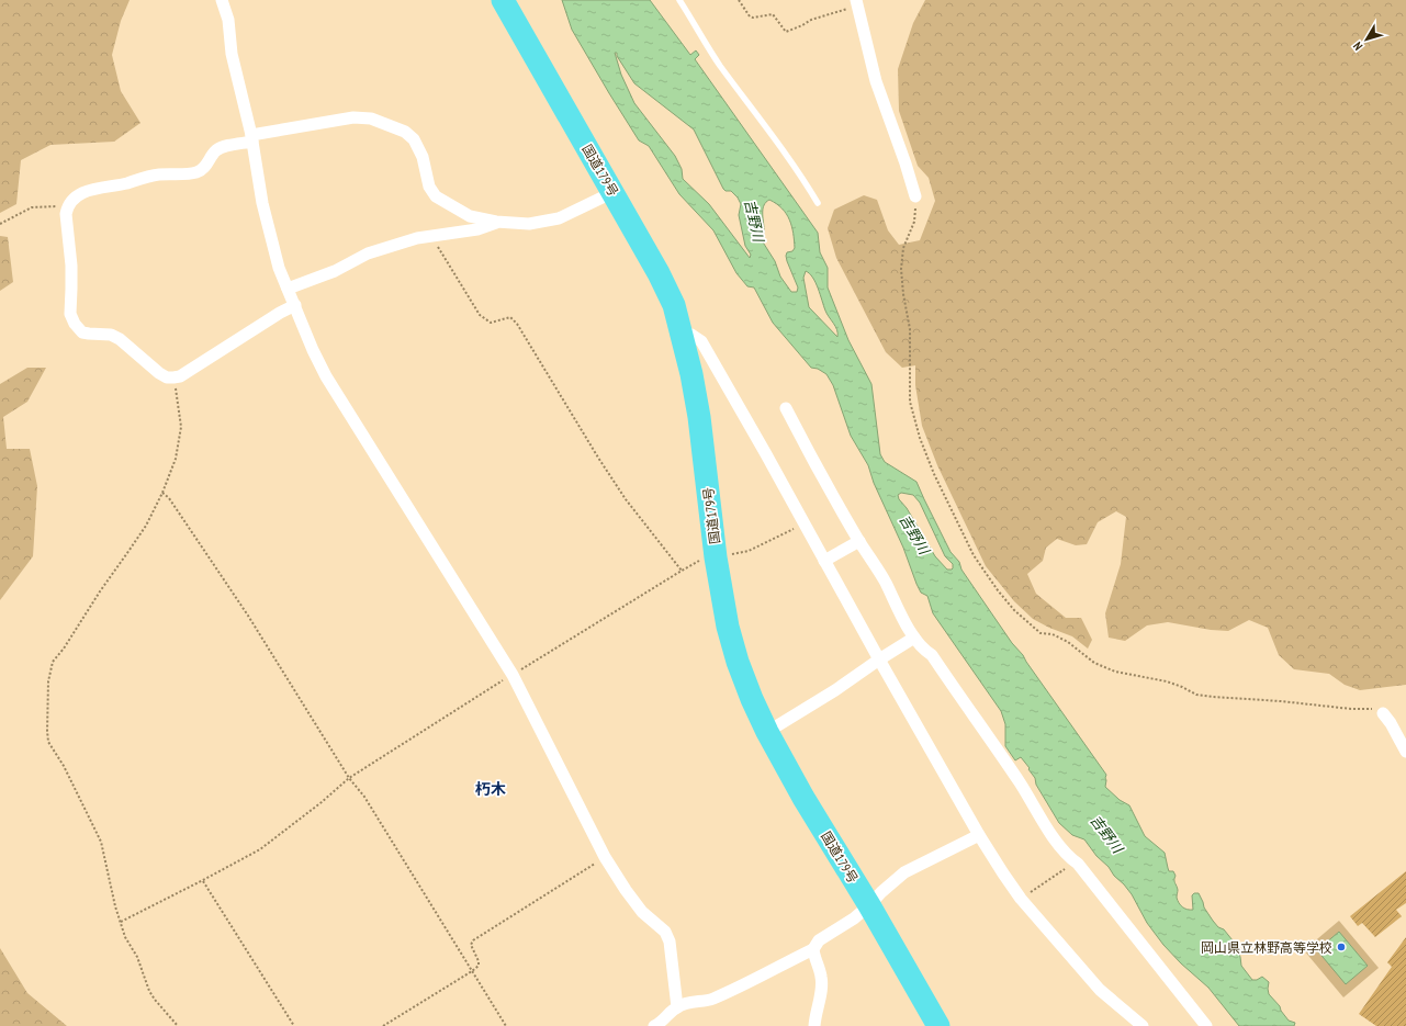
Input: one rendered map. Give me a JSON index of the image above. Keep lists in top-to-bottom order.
{
  "streets": {
    "highway": ["国道179号"]
  },
  "districts": ["朽木"],
  "water": ["吉野川"],
  "places": ["岡山県立林野高等学校"],
  "north": "bottom left"
}
